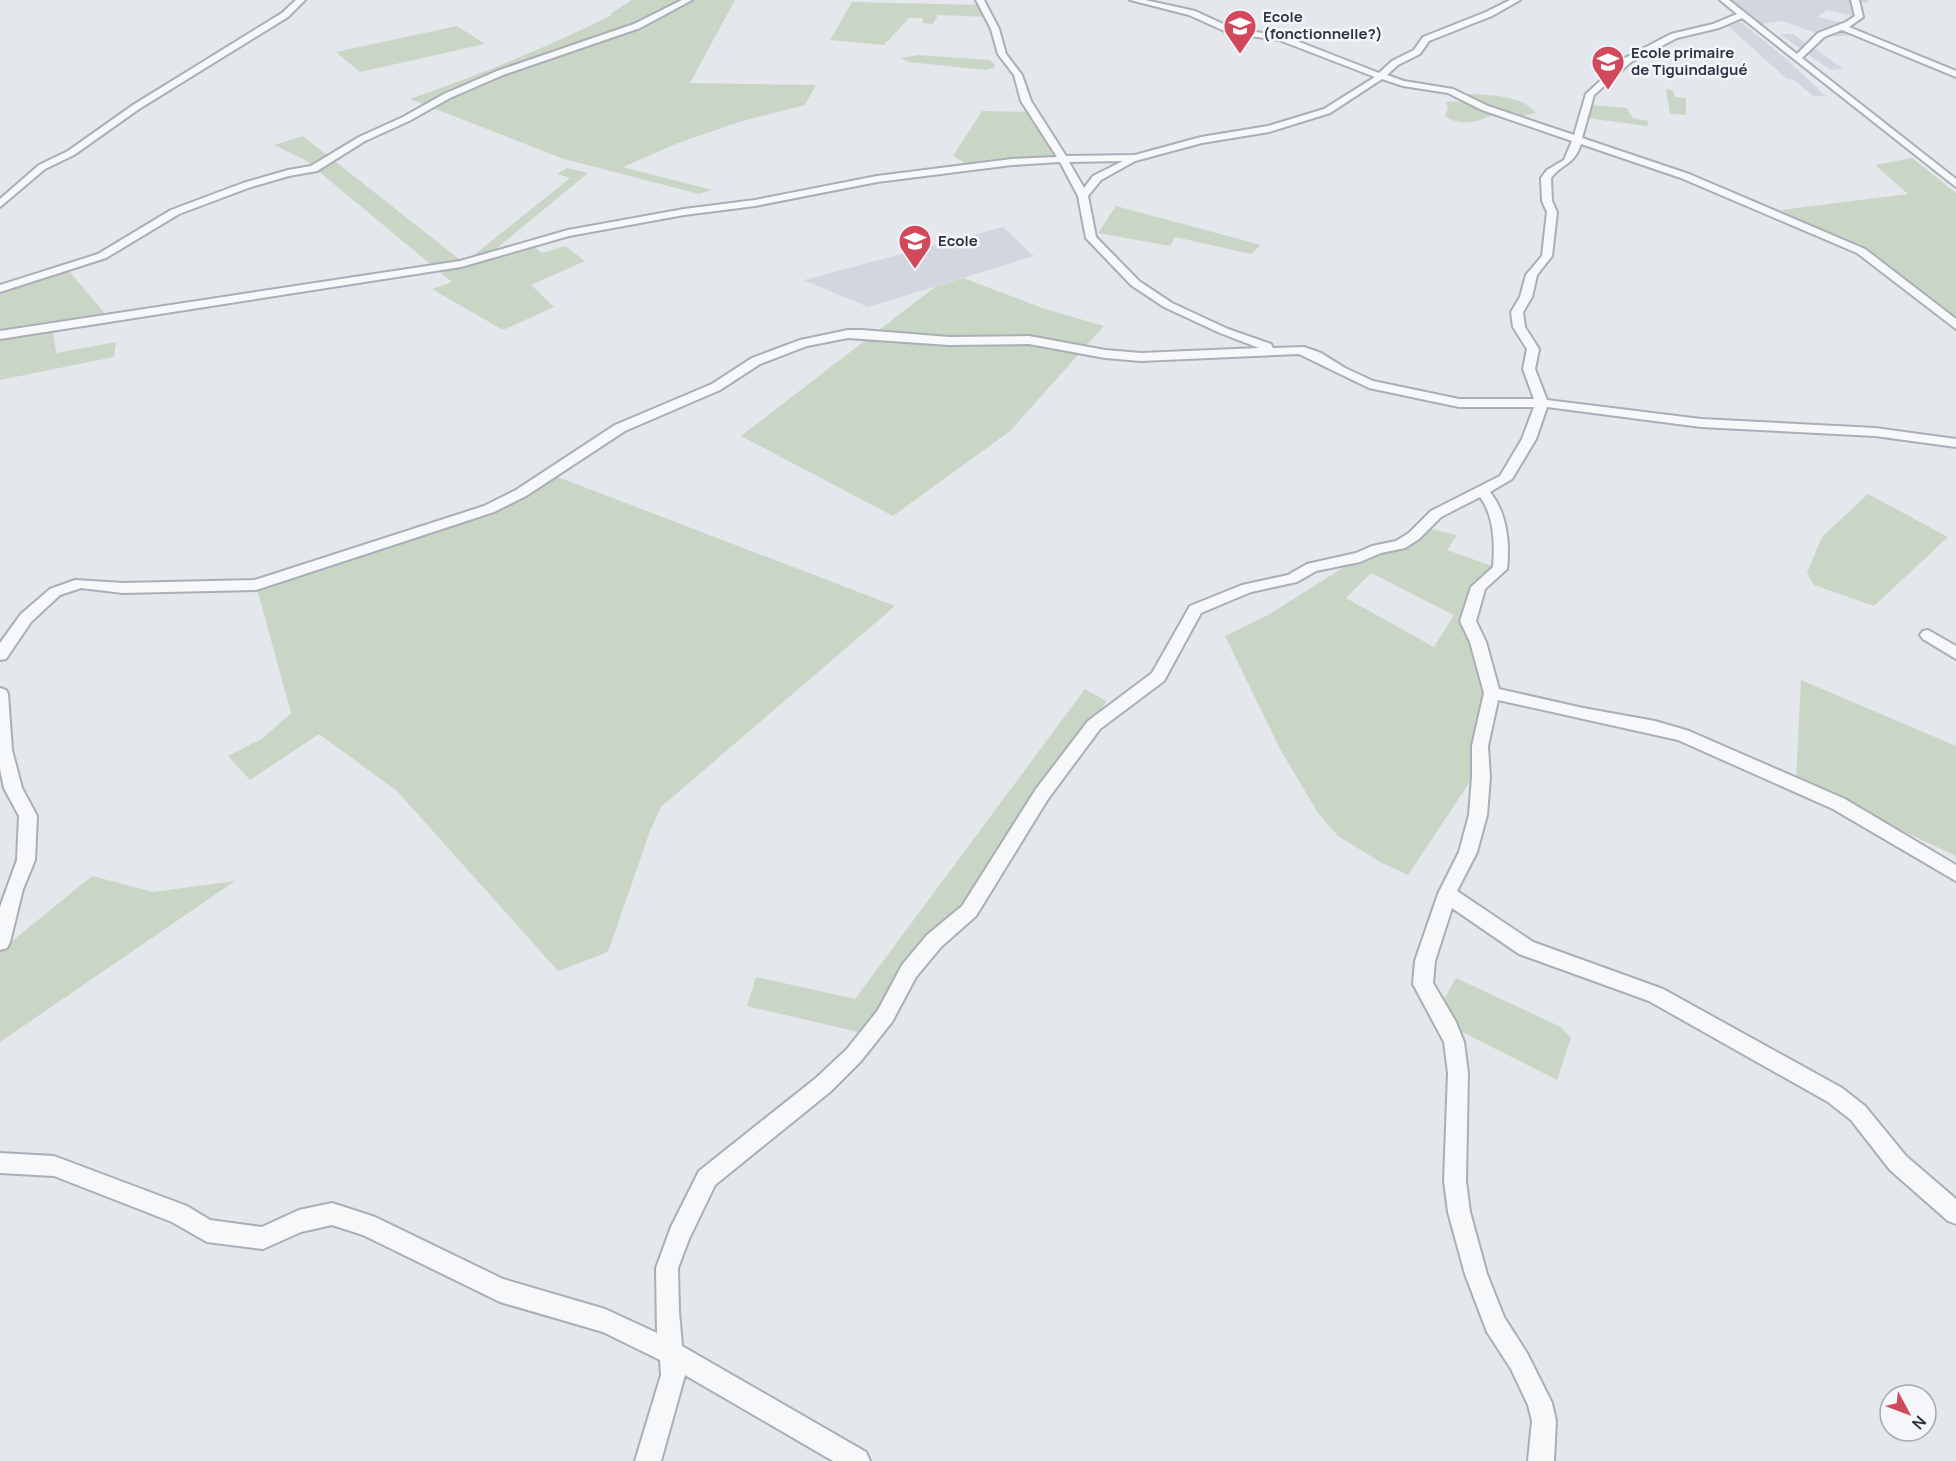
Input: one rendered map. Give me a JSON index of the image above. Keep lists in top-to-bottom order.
{
  "places": {
    "school or university": ["Ecole (fonctionnelle?)", "Ecole primaire de Tiguindalgué", "Ecole"]
  },
  "north": "bottom right"
}
